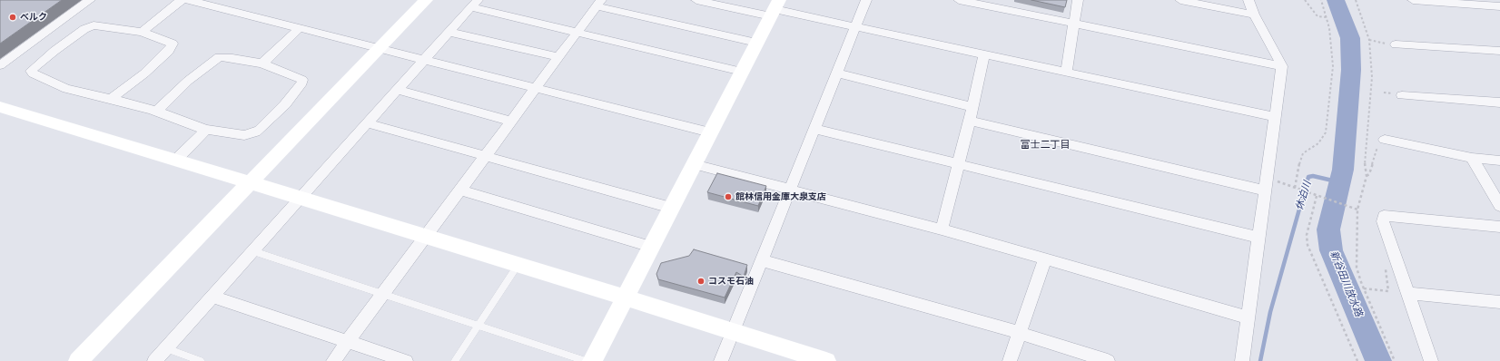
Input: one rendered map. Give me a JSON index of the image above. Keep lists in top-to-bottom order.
{
  "districts": ["富士二丁目"],
  "water": ["休泊川", "新谷田川放水路"],
  "places": ["ベルク", "館林信用金庫大泉支店", "コスモ石油"]
}
